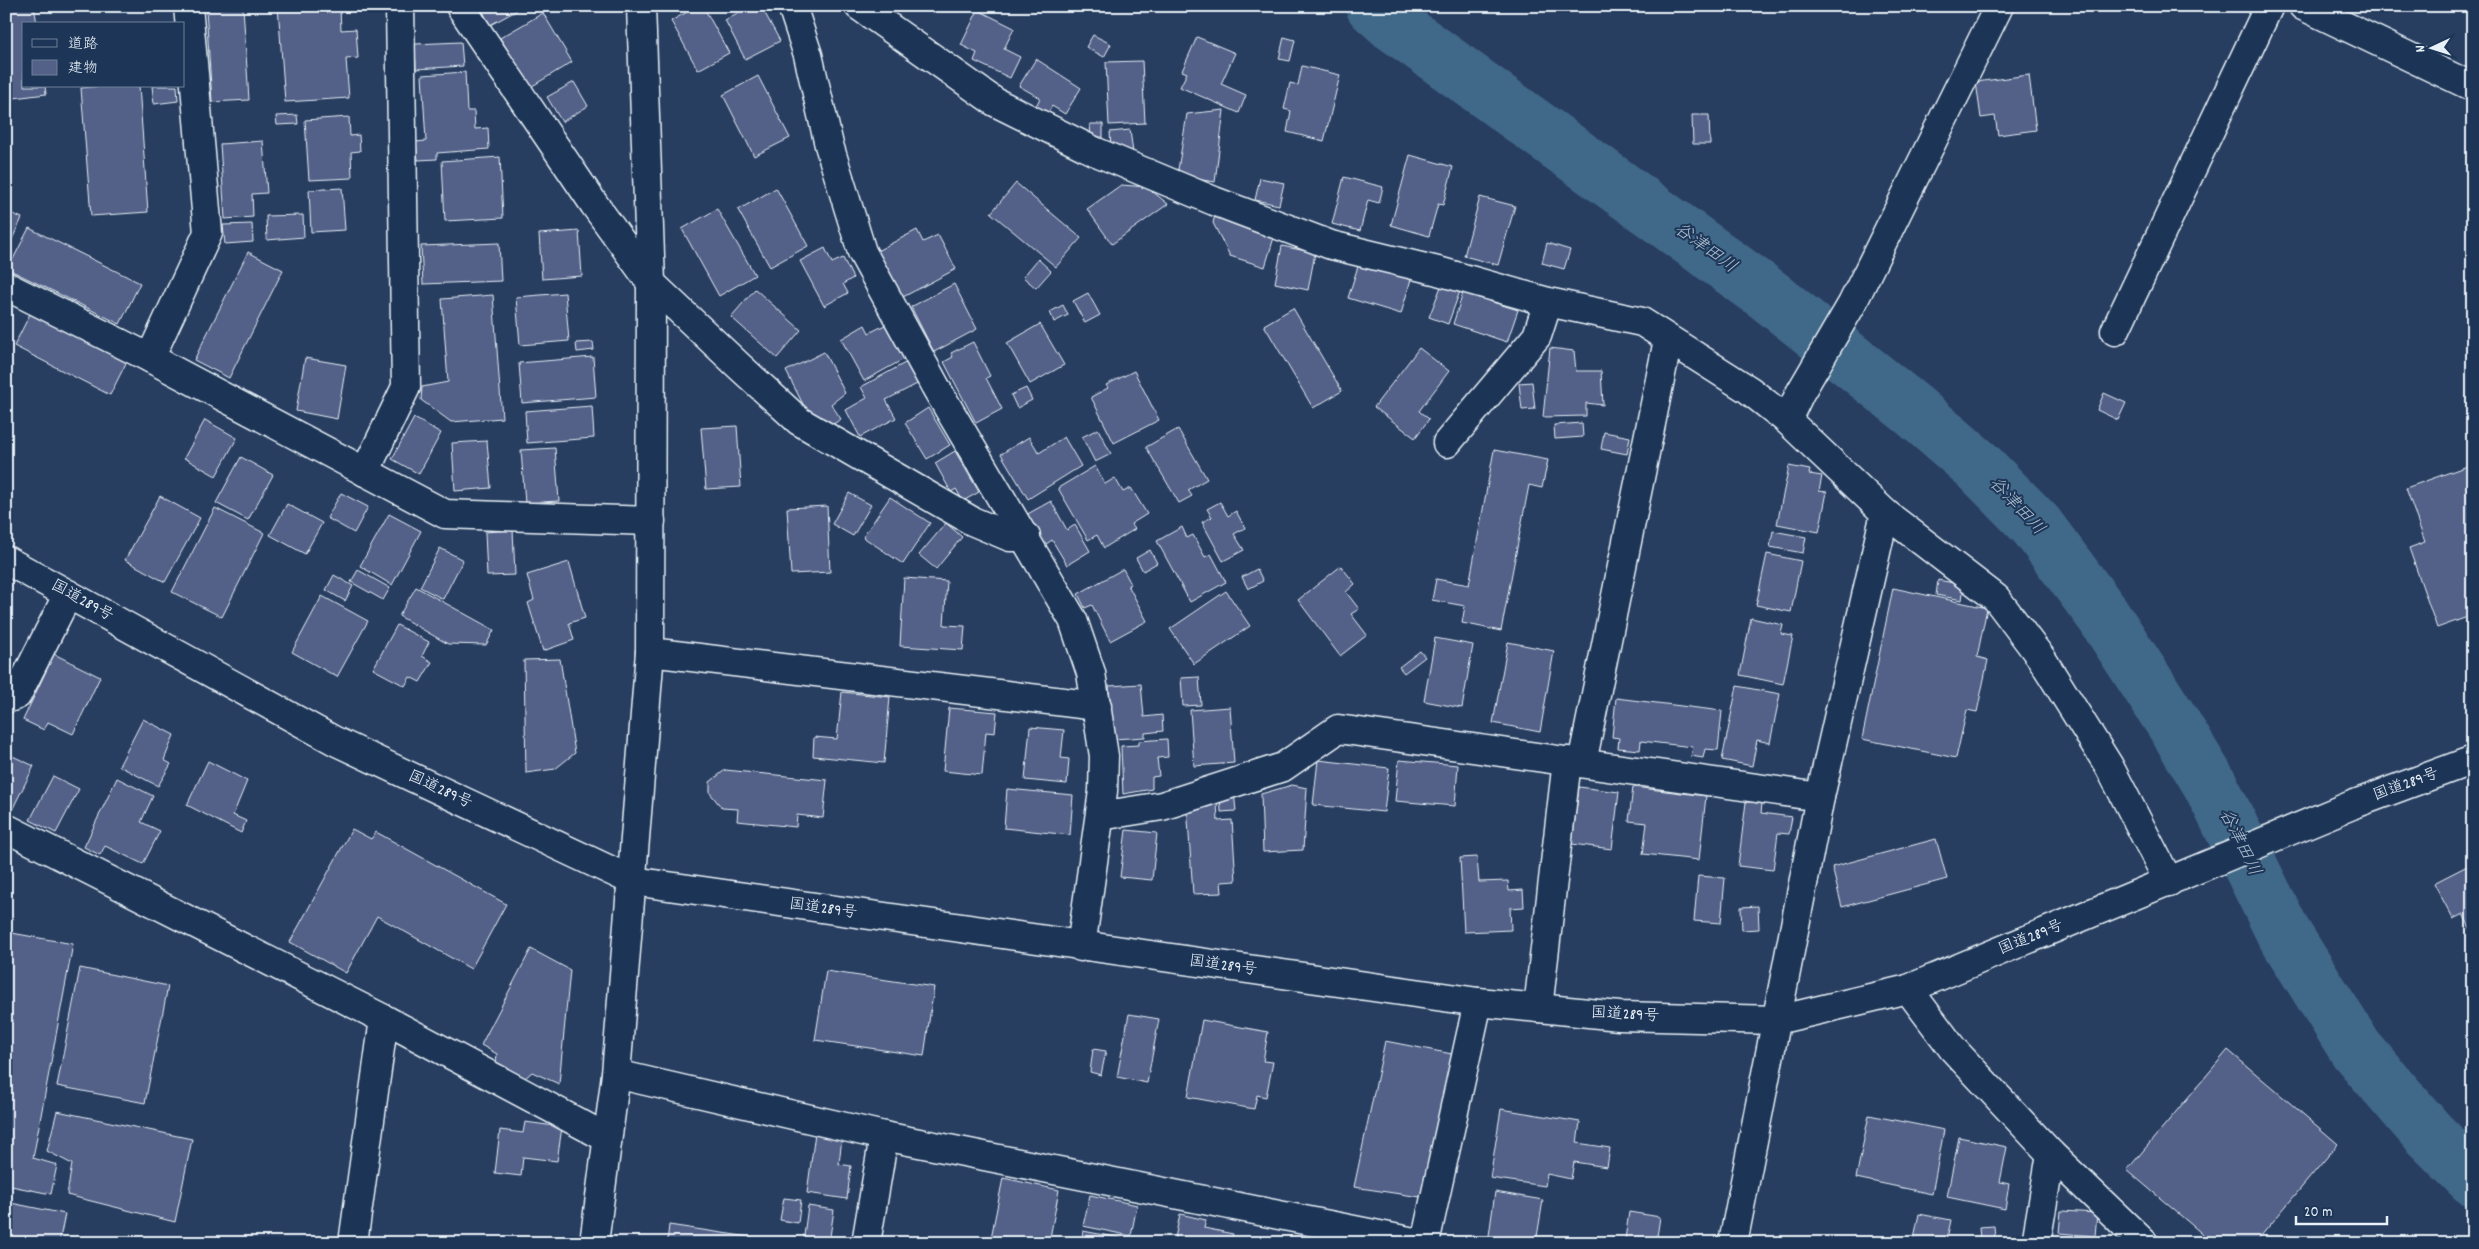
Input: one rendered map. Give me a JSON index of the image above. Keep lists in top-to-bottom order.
{
  "streets": {
    "main road": ["国道289号"]
  },
  "water": ["谷津田川"],
  "legend": ["道路", "建物"],
  "scale_bar": "20 m",
  "north": "left"
}
